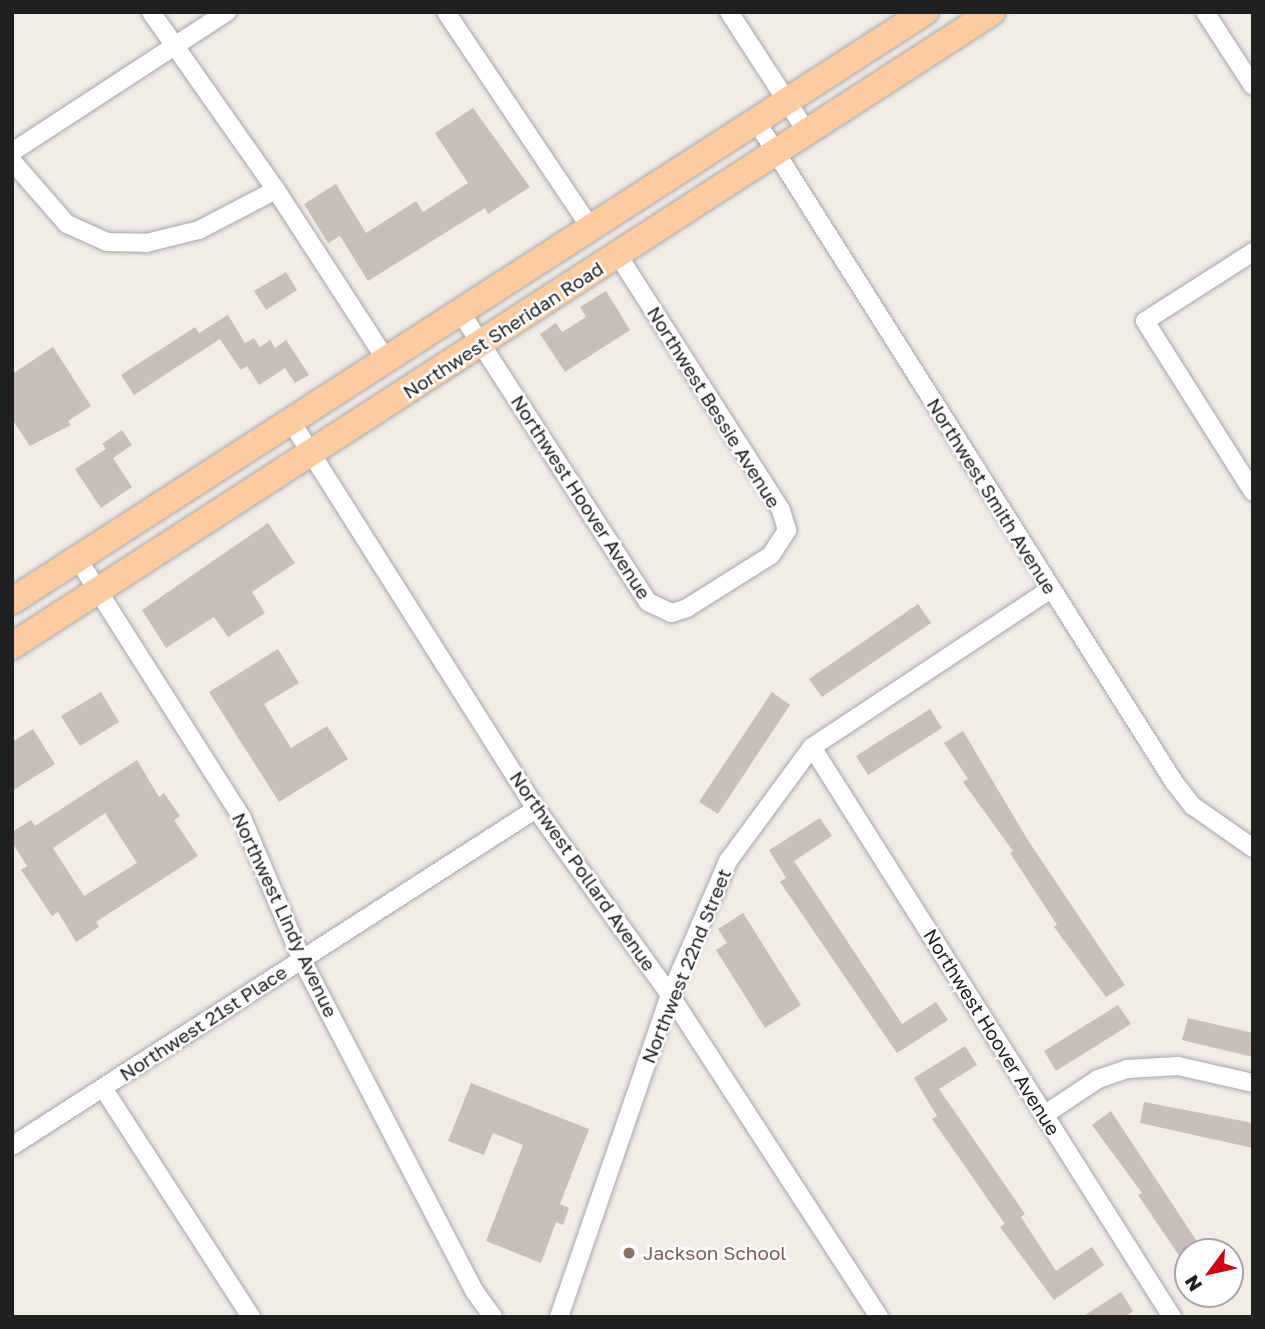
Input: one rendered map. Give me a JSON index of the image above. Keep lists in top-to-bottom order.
{
  "streets": {
    "main road": ["Northwest Sheridan Road"],
    "street": [
      "Northwest Bessie Avenue",
      "Northwest Smith Avenue",
      "Northwest Hoover Avenue",
      "Northwest Pollard Avenue",
      "Northwest Lindy Avenue",
      "Northwest 22nd Street",
      "Northwest 21st Place"
    ]
  },
  "crossings": [
    ["Northwest Sheridan Road", "Northwest Bessie Avenue"],
    ["Northwest Sheridan Road", "Northwest Smith Avenue"],
    ["Northwest Sheridan Road", "Northwest Hoover Avenue"],
    ["Northwest Sheridan Road", "Northwest Pollard Avenue"],
    ["Northwest Sheridan Road", "Northwest Lindy Avenue"],
    ["Northwest Bessie Avenue", "Northwest Hoover Avenue"],
    ["Northwest Smith Avenue", "Northwest 22nd Street"],
    ["Northwest Hoover Avenue", "Northwest 22nd Street"],
    ["Northwest Pollard Avenue", "Northwest 22nd Street"],
    ["Northwest Pollard Avenue", "Northwest 21st Place"],
    ["Northwest Lindy Avenue", "Northwest 21st Place"]
  ],
  "places": ["Jackson School"],
  "north": "bottom left"
}
